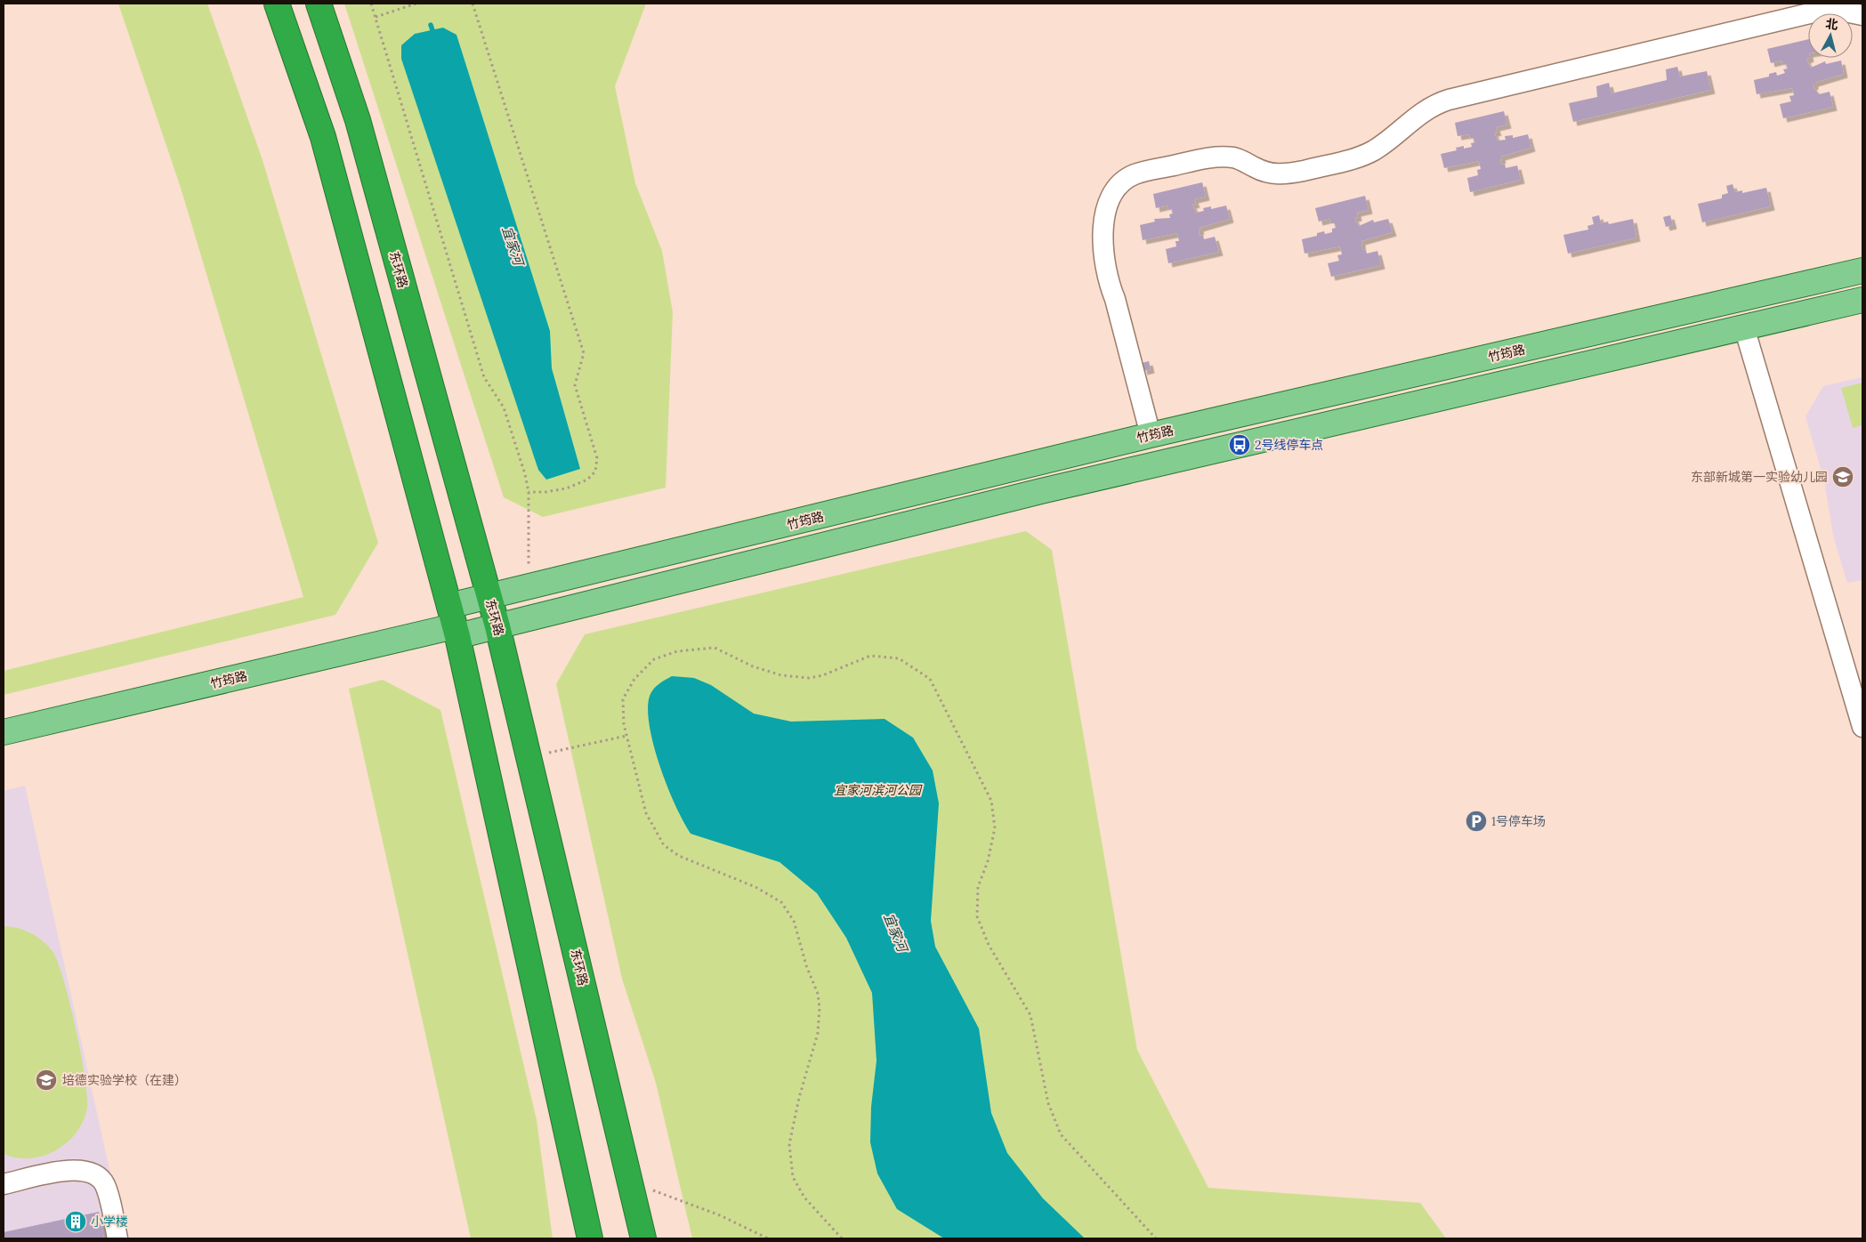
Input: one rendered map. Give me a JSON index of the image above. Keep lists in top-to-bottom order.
{
  "streets": {
    "highway": ["东环路"],
    "main road": ["竹筠路"]
  },
  "crossings": [
    ["东环路", "竹筠路"]
  ],
  "water": ["宜家河"],
  "parks": ["宜家河滨河公园"],
  "places": {
    "bus stop": ["2号线停车点"],
    "school or university": ["东部新城第一实验幼儿园", "培德实验学校（在建）"],
    "parking": ["1号停车场"],
    "building": ["小学楼"]
  },
  "north": "top"
}
